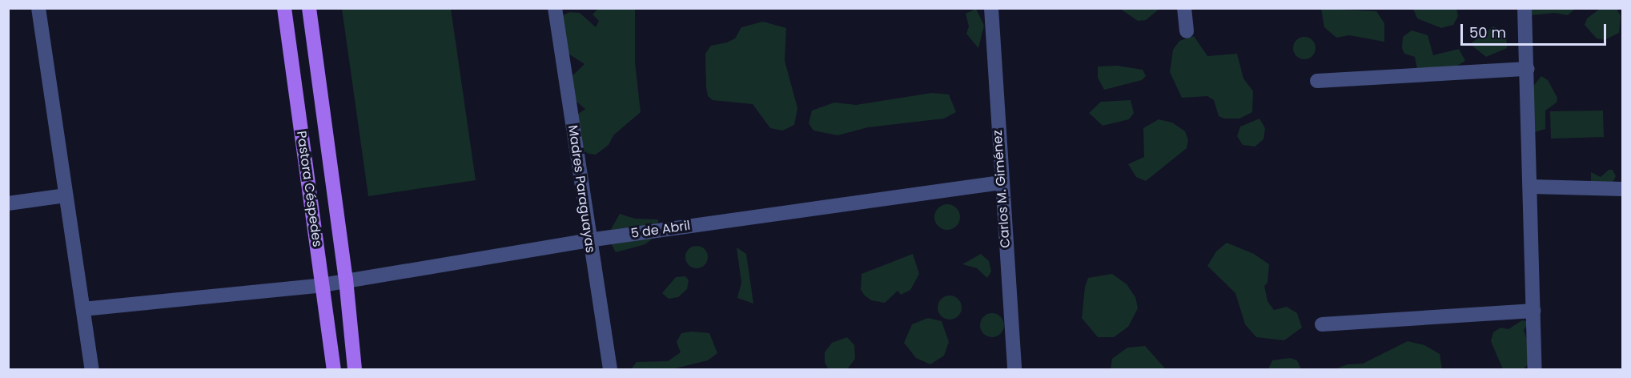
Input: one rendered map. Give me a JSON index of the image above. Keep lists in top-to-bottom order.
{
  "streets": {
    "main road": ["Pastora Céspedes"],
    "street": ["Madres Paraguayas", "Carlos M. Giménez", "5 de Abril"]
  },
  "crossings": [
    ["Pastora Céspedes", "5 de Abril"],
    ["Madres Paraguayas", "5 de Abril"],
    ["Carlos M. Giménez", "5 de Abril"]
  ],
  "scale_bar": "50 m"
}
